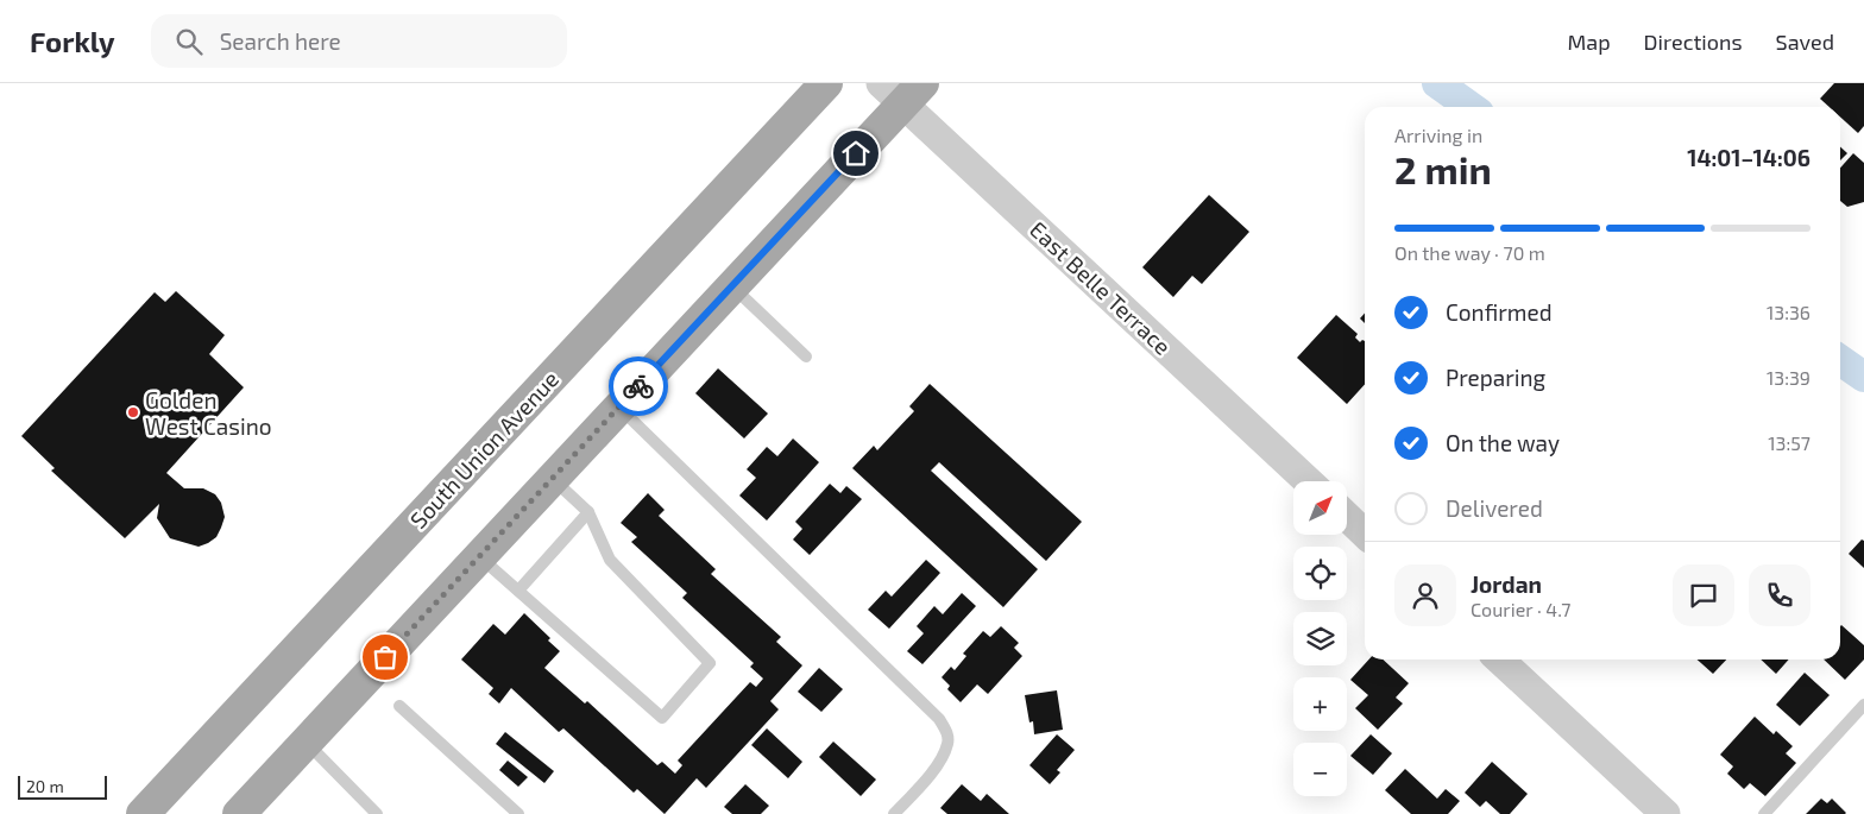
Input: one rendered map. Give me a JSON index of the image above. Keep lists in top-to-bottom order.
{
  "streets": {
    "main road": ["South Union Avenue"],
    "street": ["East Belle Terrace"]
  },
  "places": ["Golden West Casino"],
  "scale_bar": "20 m",
  "north": "top right",
  "page": {
    "header": "Forkly",
    "search": "Search here",
    "nav": ["Map", "Directions", "Saved"],
    "heading": ["2 min", "Arriving in", "14:01–14:06"],
    "panel": ["Jordan", "Courier · 4.7"],
    "bar": "On the way · 70 m",
    "list": [
      ["Confirmed", "13:36"],
      ["Preparing", "13:39"],
      ["On the way", "13:57"],
      "Delivered"
    ],
    "map_buttons": ["+", "−"],
    "scale": "20 m"
  }
}
